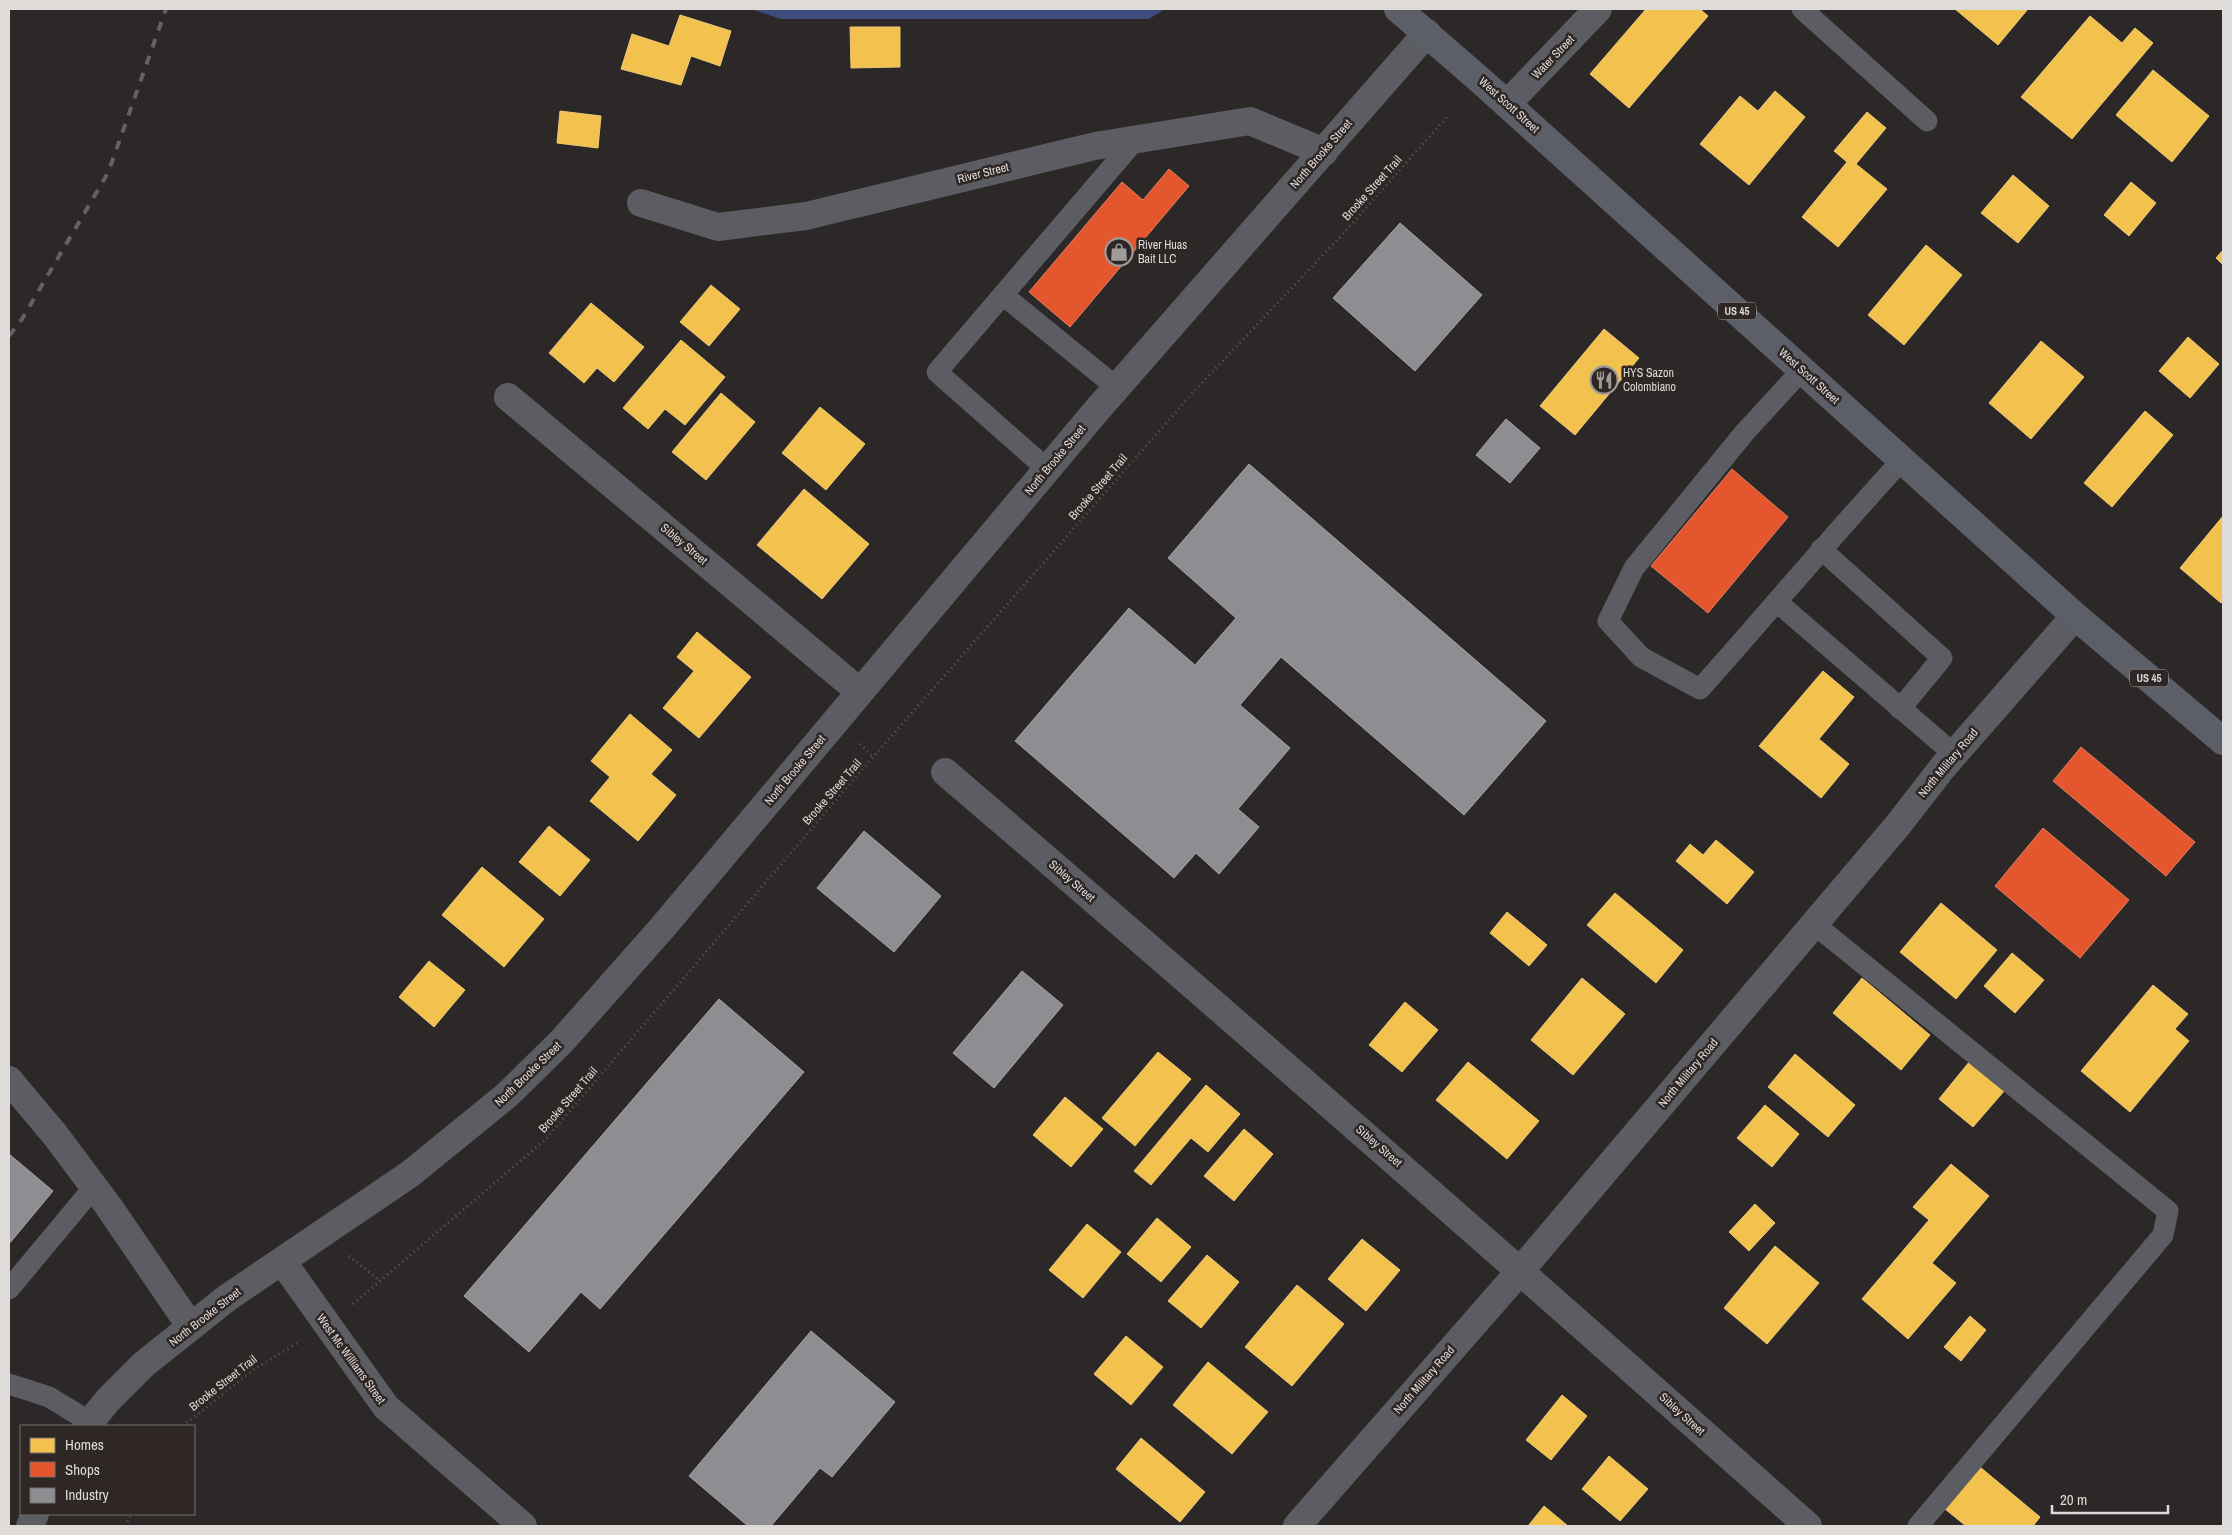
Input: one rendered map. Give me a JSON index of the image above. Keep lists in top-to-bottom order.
{
  "streets": {
    "main road": ["West Scott Street", "US 45"],
    "street": [
      "Water Street",
      "North Brooke Street",
      "River Street",
      "Sibley Street",
      "North Military Road",
      "West Mc Williams Street"
    ],
    "path": ["Brooke Street Trail"]
  },
  "crossings": [
    ["Water Street", "West Scott Street"],
    ["West Scott Street", "North Brooke Street"],
    ["West Scott Street", "North Military Road"],
    ["North Brooke Street", "River Street"],
    ["North Brooke Street", "Sibley Street"],
    ["North Brooke Street", "West Mc Williams Street"],
    ["Brooke Street Trail", "West Mc Williams Street"],
    ["Sibley Street", "North Military Road"]
  ],
  "places": {
    "shop": ["River Huas Bait LLC"],
    "restaurant": ["HYS Sazon Colombiano"]
  },
  "legend": ["Homes", "Shops", "Industry"],
  "scale_bar": "20 m"
}
